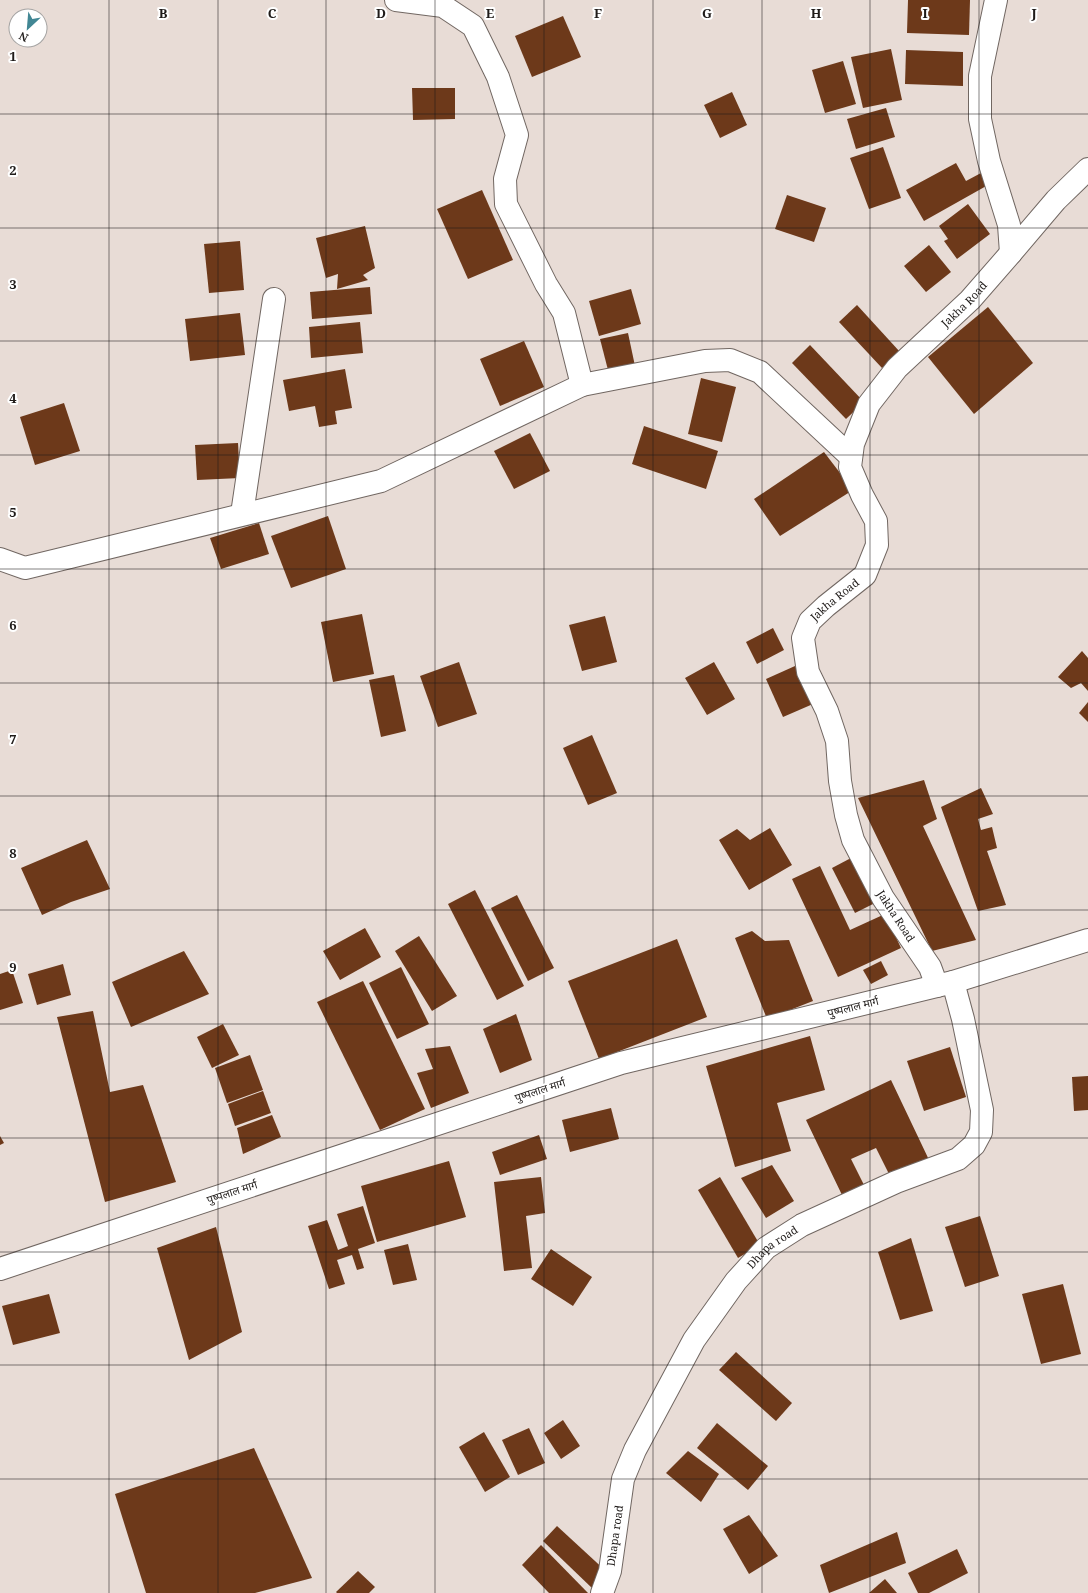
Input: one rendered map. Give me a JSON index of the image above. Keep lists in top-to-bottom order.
{
  "streets": {
    "street": ["Jakha Road", "पुष्पलाल मार्ग", "Dhapa road"]
  },
  "crossings": [
    ["Jakha Road", "पुष्पलाल मार्ग"],
    ["Jakha Road", "Dhapa road"],
    ["पुष्पलाल मार्ग", "Dhapa road"]
  ],
  "north": "bottom left",
  "grid": {
    "columns": [
      "B",
      "C",
      "D",
      "E",
      "F",
      "G",
      "H",
      "I",
      "J"
    ],
    "rows": [
      "1",
      "2",
      "3",
      "4",
      "5",
      "6",
      "7",
      "8",
      "9"
    ]
  }
}
